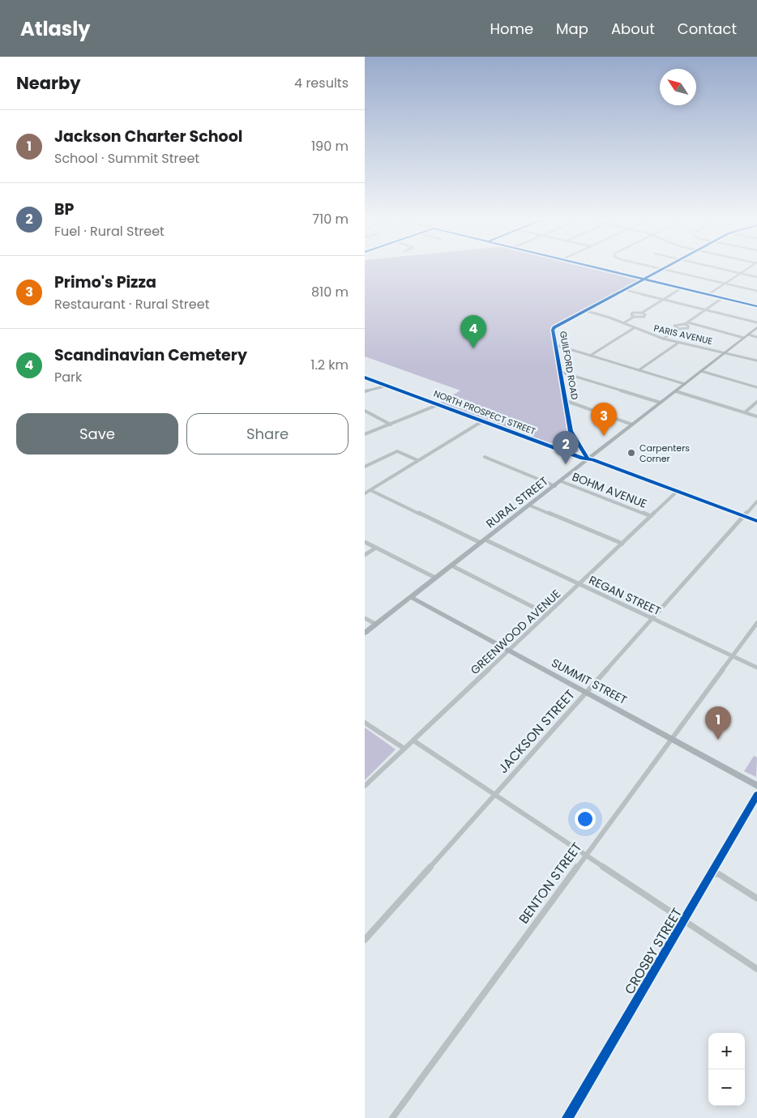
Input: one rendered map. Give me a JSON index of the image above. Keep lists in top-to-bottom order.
{
  "streets": {
    "street": [
      "PARIS AVENUE",
      "GUILFORD ROAD",
      "NORTH PROSPECT STREET",
      "BOHM AVENUE",
      "RURAL STREET",
      "REGAN STREET",
      "GREENWOOD AVENUE",
      "SUMMIT STREET",
      "JACKSON STREET",
      "BENTON STREET",
      "CROSBY STREET"
    ]
  },
  "crossings": [
    ["PARIS AVENUE", "GUILFORD ROAD"],
    ["PARIS AVENUE", "RURAL STREET"],
    ["GUILFORD ROAD", "NORTH PROSPECT STREET"],
    ["GUILFORD ROAD", "RURAL STREET"],
    ["NORTH PROSPECT STREET", "RURAL STREET"],
    ["NORTH PROSPECT STREET", "GREENWOOD AVENUE"],
    ["NORTH PROSPECT STREET", "JACKSON STREET"],
    ["BOHM AVENUE", "RURAL STREET"],
    ["BOHM AVENUE", "GREENWOOD AVENUE"],
    ["RURAL STREET", "REGAN STREET"],
    ["RURAL STREET", "SUMMIT STREET"],
    ["REGAN STREET", "GREENWOOD AVENUE"],
    ["REGAN STREET", "JACKSON STREET"],
    ["REGAN STREET", "BENTON STREET"],
    ["GREENWOOD AVENUE", "SUMMIT STREET"],
    ["SUMMIT STREET", "JACKSON STREET"],
    ["SUMMIT STREET", "BENTON STREET"]
  ],
  "places": ["Carpenters Corner"],
  "north": "top left",
  "page": {
    "header": "Atlasly",
    "nav": [
      "Home",
      "Map",
      "About",
      "Contact"
    ],
    "heading": ["Nearby", "4 results"],
    "list": [
      {
        "mark": "1",
        "name": "Jackson Charter School",
        "note": "School · Summit Street",
        "value": "190 m"
      },
      {
        "mark": "2",
        "name": "BP",
        "note": "Fuel · Rural Street",
        "value": "710 m"
      },
      {
        "mark": "3",
        "name": "Primo's Pizza",
        "note": "Restaurant · Rural Street",
        "value": "810 m"
      },
      {
        "mark": "4",
        "name": "Scandinavian Cemetery",
        "note": "Park",
        "value": "1.2 km"
      }
    ],
    "pins": [
      "4",
      "3",
      "2",
      "1"
    ],
    "buttons": ["Save", "Share"],
    "map_buttons": ["+", "−"]
  }
}
